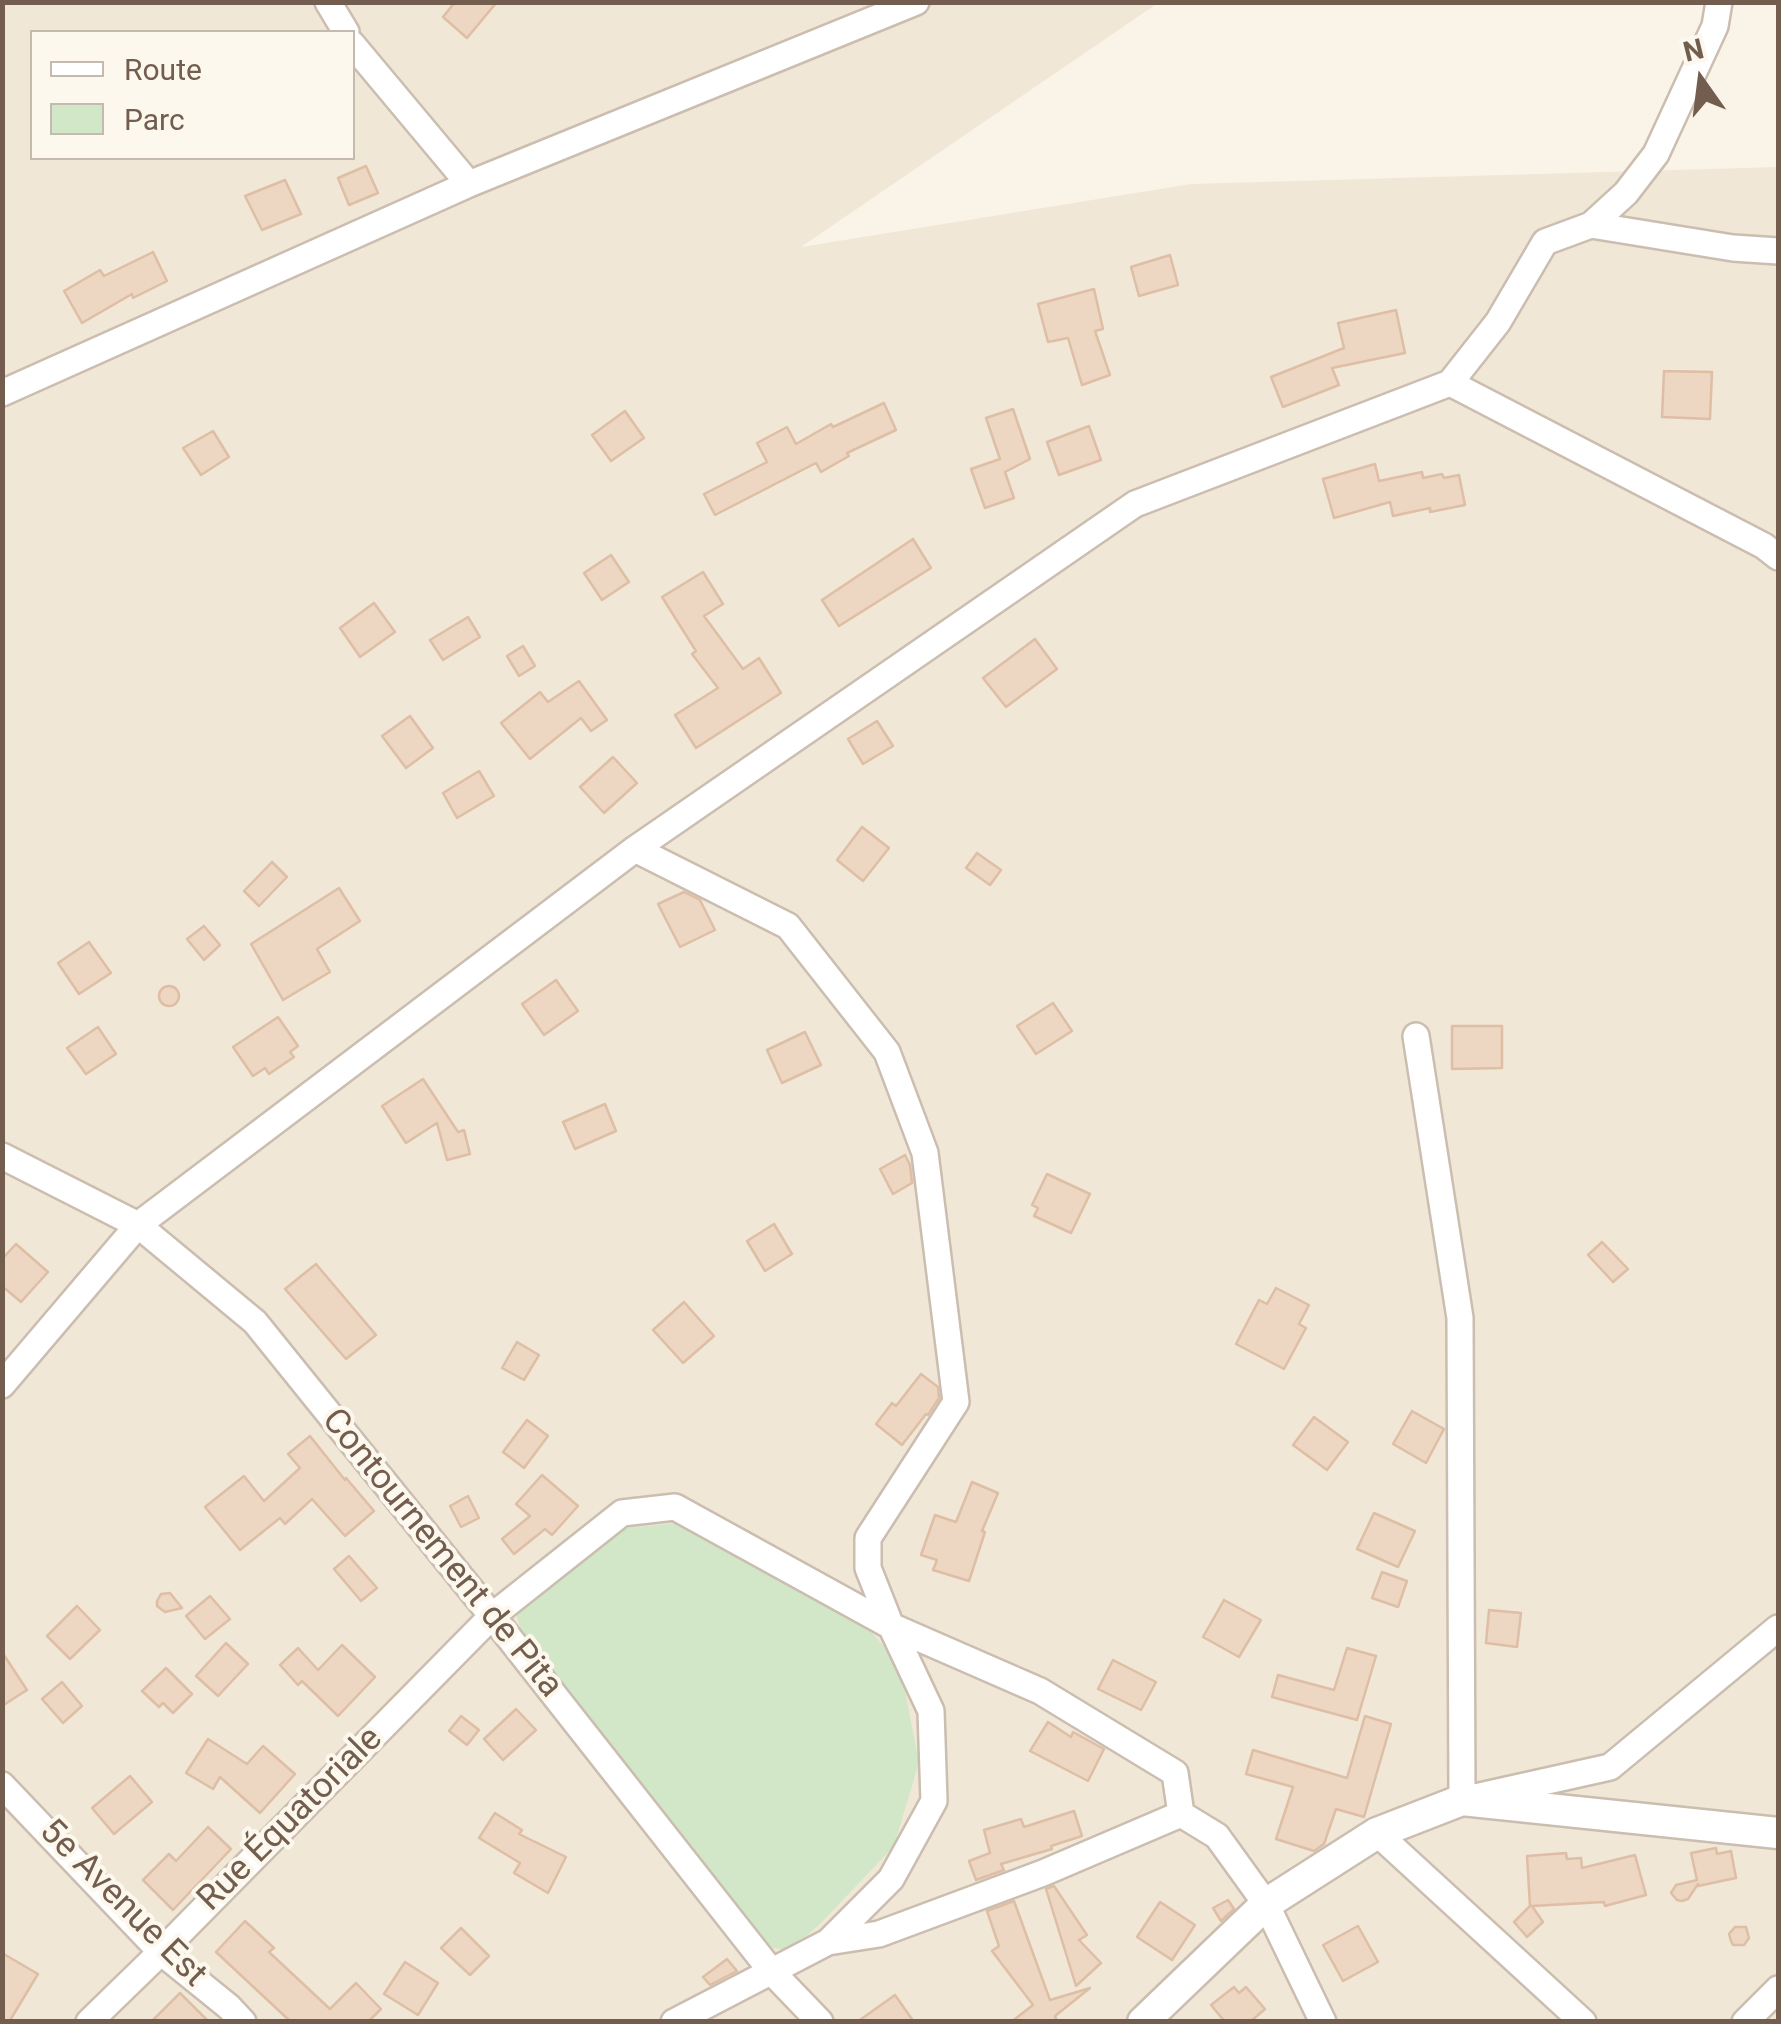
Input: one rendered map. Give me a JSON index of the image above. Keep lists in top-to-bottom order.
{
  "streets": {
    "street": ["Contournement de Pita", "Rue Équatoriale", "5e Avenue Est"]
  },
  "crossings": [
    ["Contournement de Pita", "Rue Équatoriale"],
    ["Rue Équatoriale", "5e Avenue Est"]
  ],
  "legend": ["Route", "Parc"],
  "north": "top"
}
